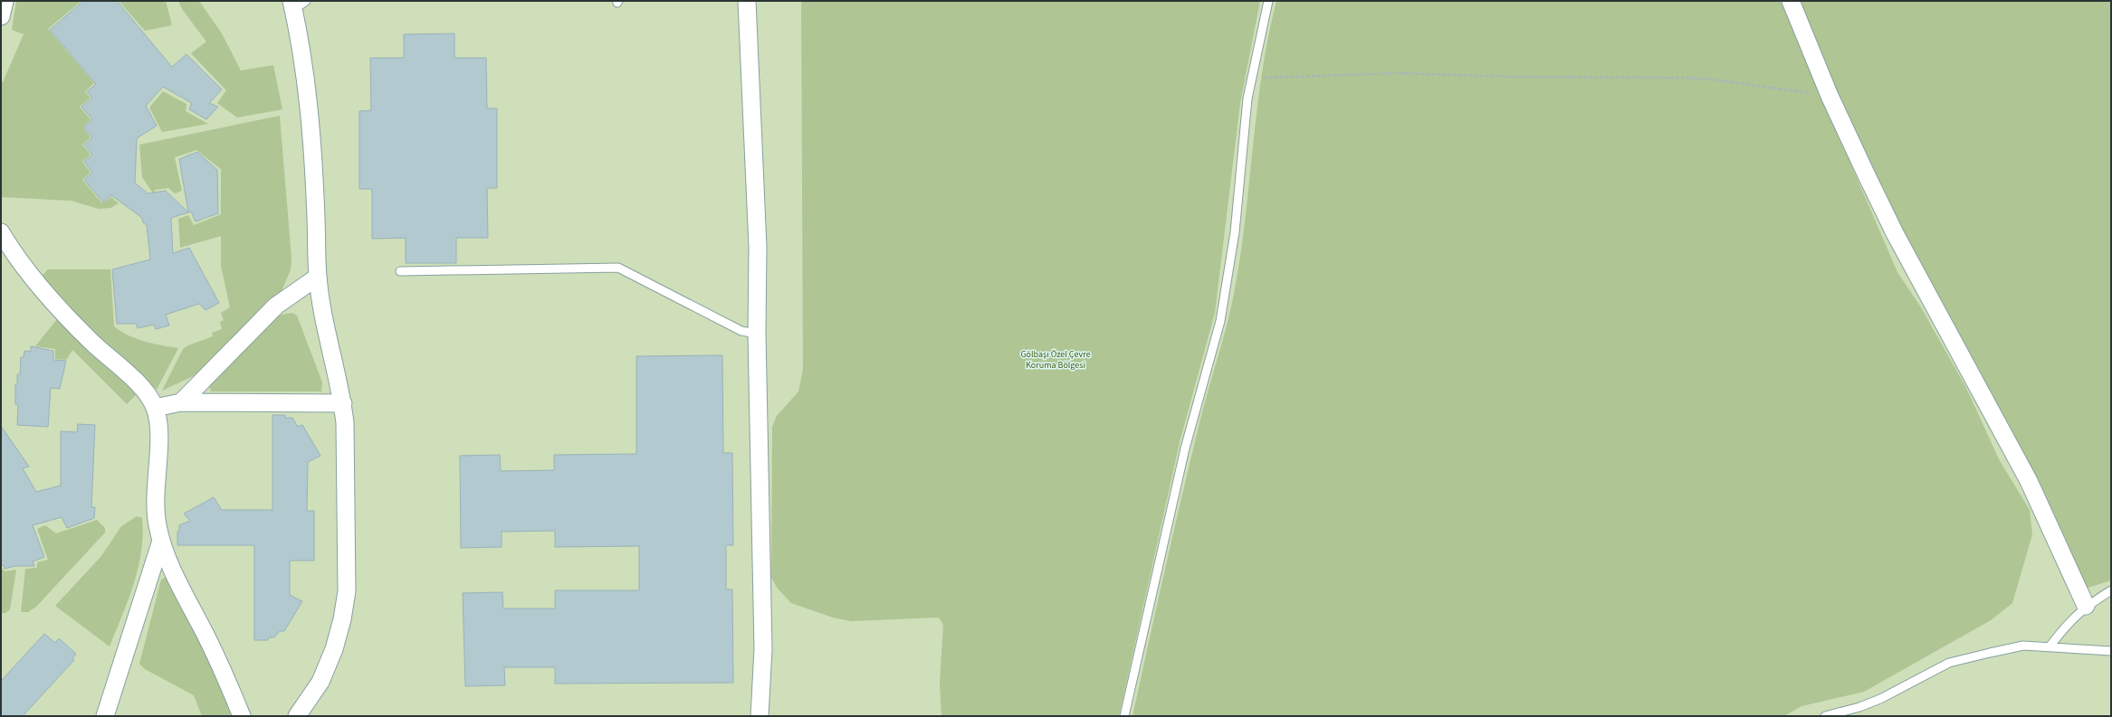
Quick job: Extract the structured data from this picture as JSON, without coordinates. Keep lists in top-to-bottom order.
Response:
{
  "parks": ["Gölbaşı Özel Çevre Koruma Bölgesi"]
}
